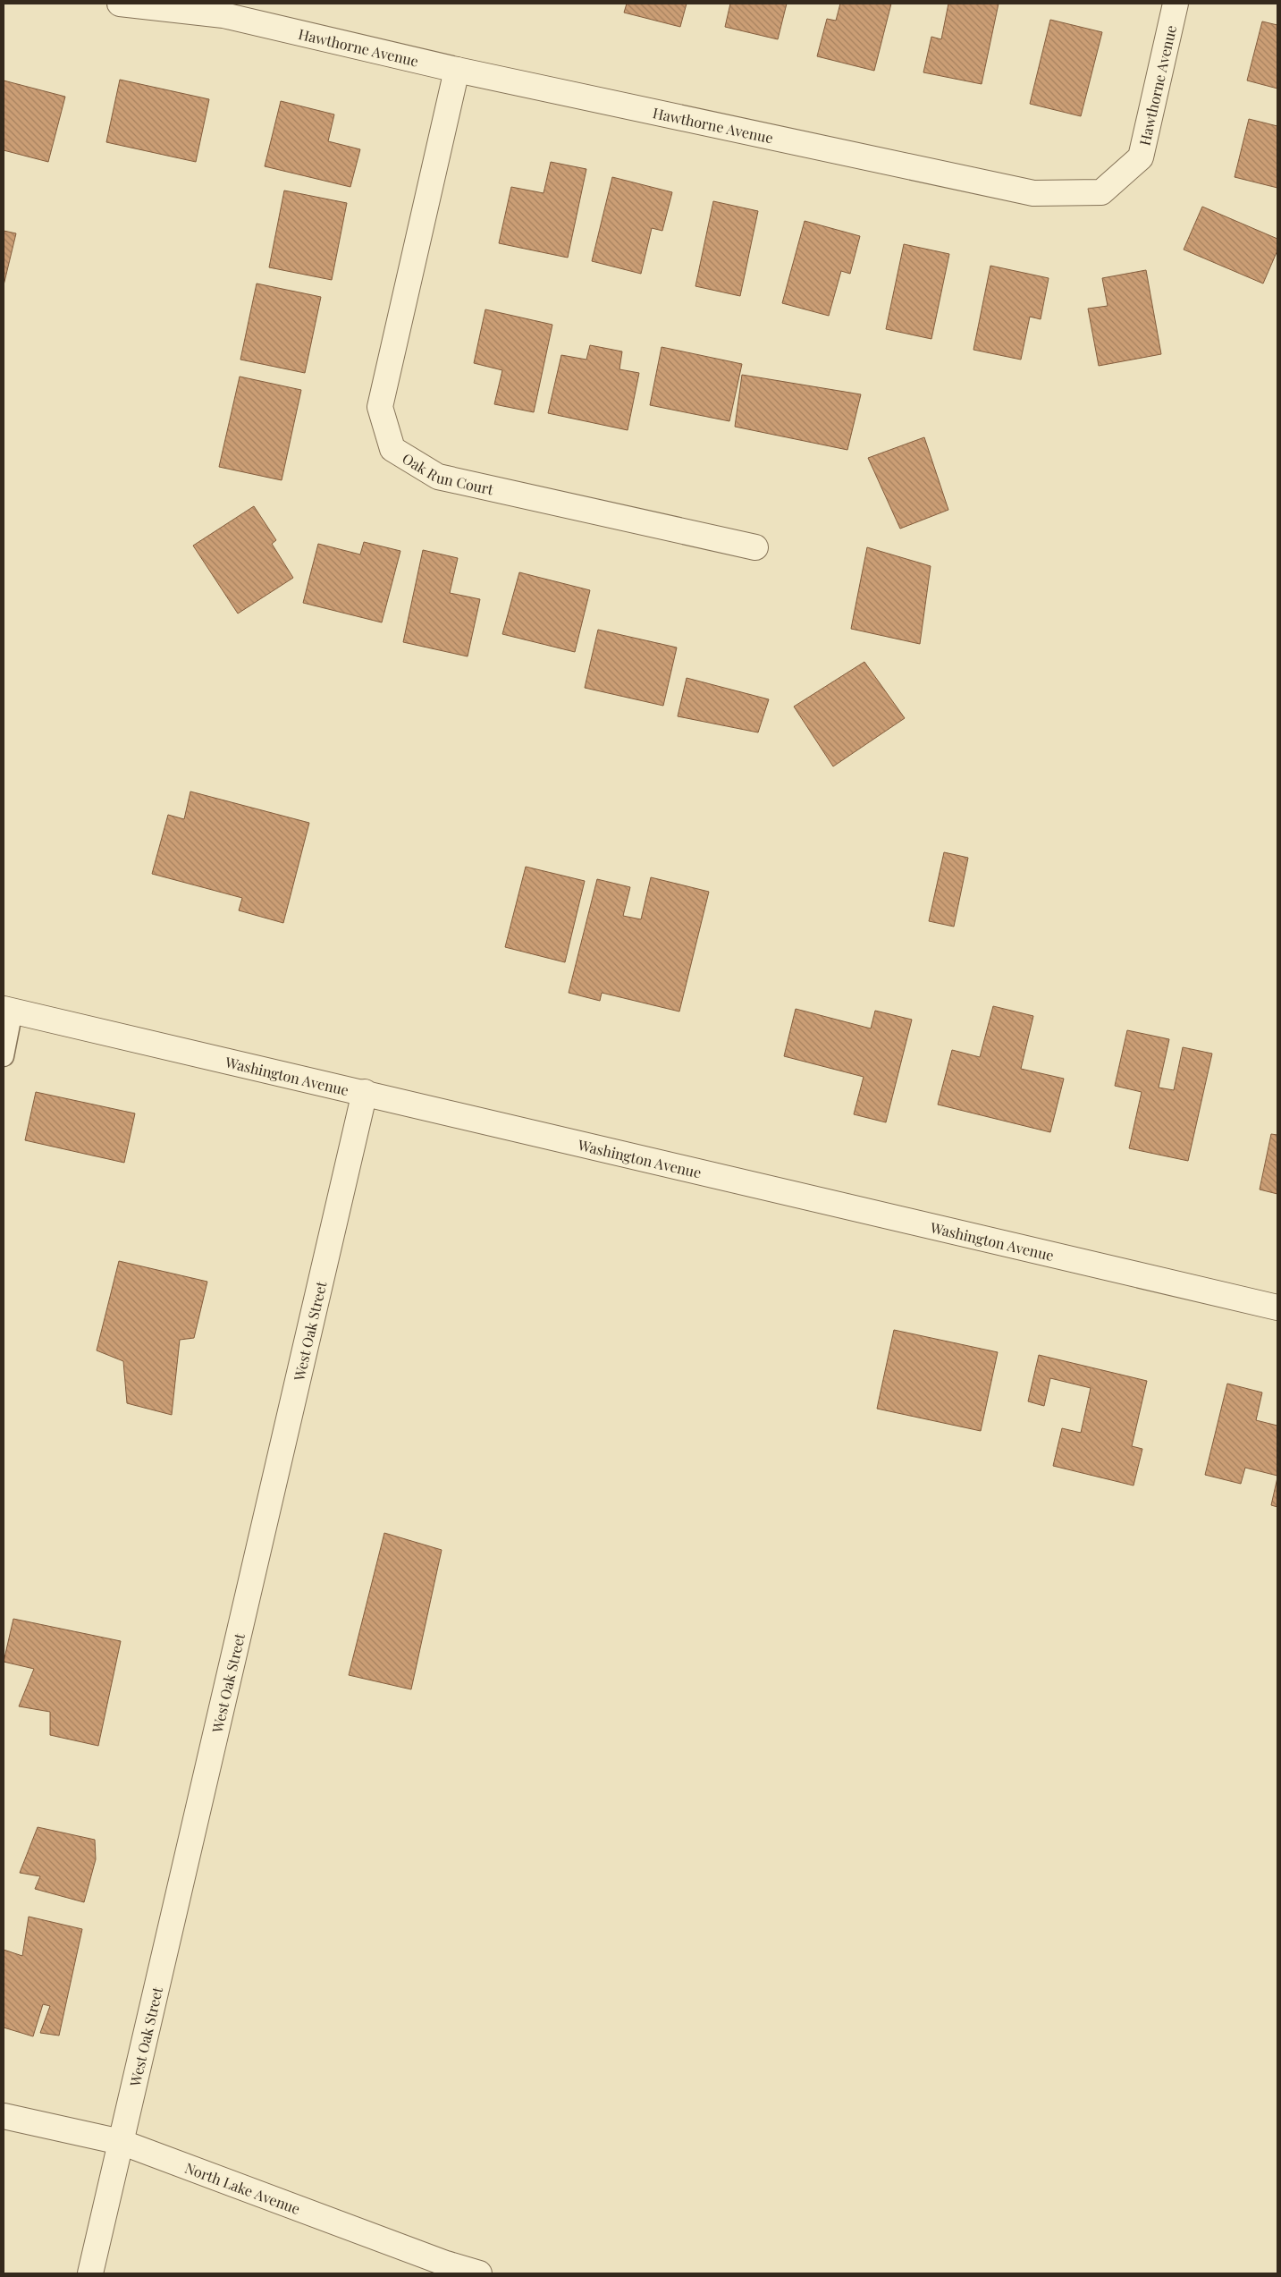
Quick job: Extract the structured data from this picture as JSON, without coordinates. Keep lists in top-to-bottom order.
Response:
{
  "streets": {
    "street": [
      "Hawthorne Avenue",
      "Oak Run Court",
      "Washington Avenue",
      "West Oak Street",
      "North Lake Avenue"
    ]
  },
  "crossings": [
    ["Hawthorne Avenue", "Oak Run Court"],
    ["Washington Avenue", "West Oak Street"],
    ["West Oak Street", "North Lake Avenue"]
  ]
}
